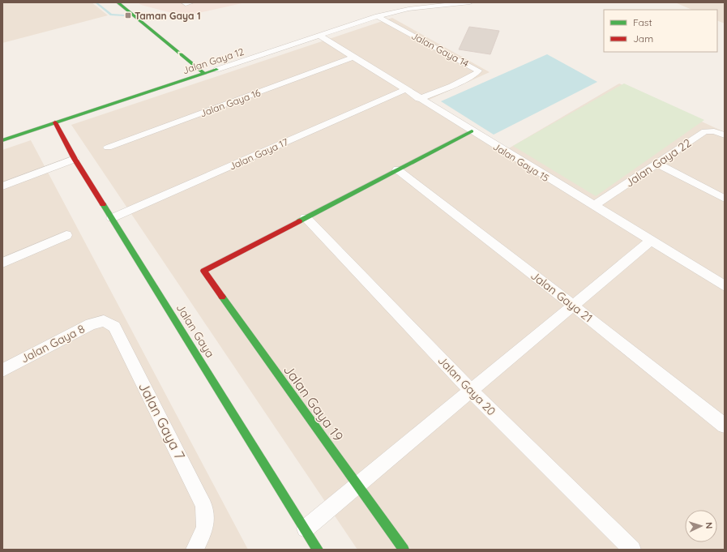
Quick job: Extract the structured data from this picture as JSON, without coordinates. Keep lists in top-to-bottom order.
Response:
{
  "streets": {
    "street": [
      "Jalan Gaya 14",
      "Jalan Gaya 12",
      "Jalan Gaya 16",
      "Jalan Gaya 17",
      "Jalan Gaya 15",
      "Jalan Gaya 22",
      "Jalan Gaya 21",
      "Jalan Gaya",
      "Jalan Gaya 8",
      "Jalan Gaya 20",
      "Jalan Gaya 19",
      "Jalan Gaya 7"
    ]
  },
  "crossings": [
    ["Jalan Gaya 14", "Jalan Gaya 12"],
    ["Jalan Gaya 14", "Jalan Gaya 15"],
    ["Jalan Gaya 12", "Jalan Gaya 15"],
    ["Jalan Gaya 12", "Jalan Gaya"],
    ["Jalan Gaya 16", "Jalan Gaya 15"],
    ["Jalan Gaya 17", "Jalan Gaya 15"],
    ["Jalan Gaya 17", "Jalan Gaya"],
    ["Jalan Gaya 15", "Jalan Gaya 22"],
    ["Jalan Gaya 8", "Jalan Gaya 7"],
    ["Jalan Gaya 20", "Jalan Gaya 19"]
  ],
  "places": {
    "transit": ["Taman Gaya 1"]
  },
  "legend": ["Fast", "Jam"],
  "north": "right"
}
